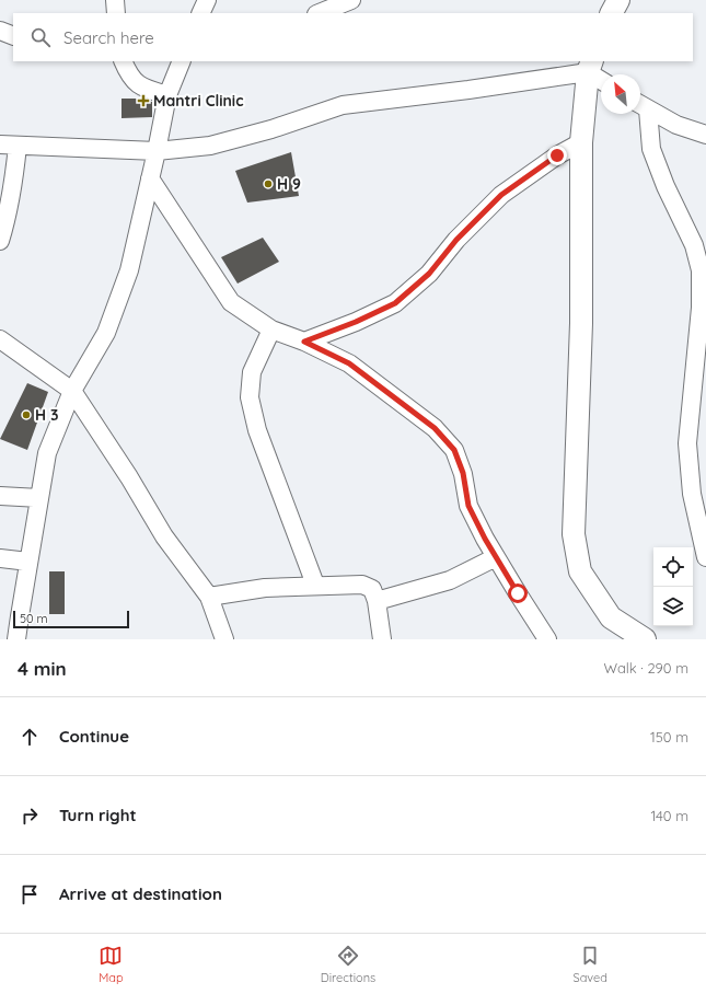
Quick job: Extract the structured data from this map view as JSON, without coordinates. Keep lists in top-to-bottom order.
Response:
{
  "places": {
    "health": ["Mantri Clinic"],
    "other": ["H 9", "H 3"]
  },
  "scale_bar": "50 m",
  "north": "top left",
  "page": {
    "search": "Search here",
    "scale": "50 m",
    "heading": ["4 min", "Walk · 290 m"],
    "list": [
      ["Continue", "150 m"],
      ["Turn right", "140 m"],
      "Arrive at destination"
    ],
    "nav": ["Map", "Directions", "Saved"]
  }
}
